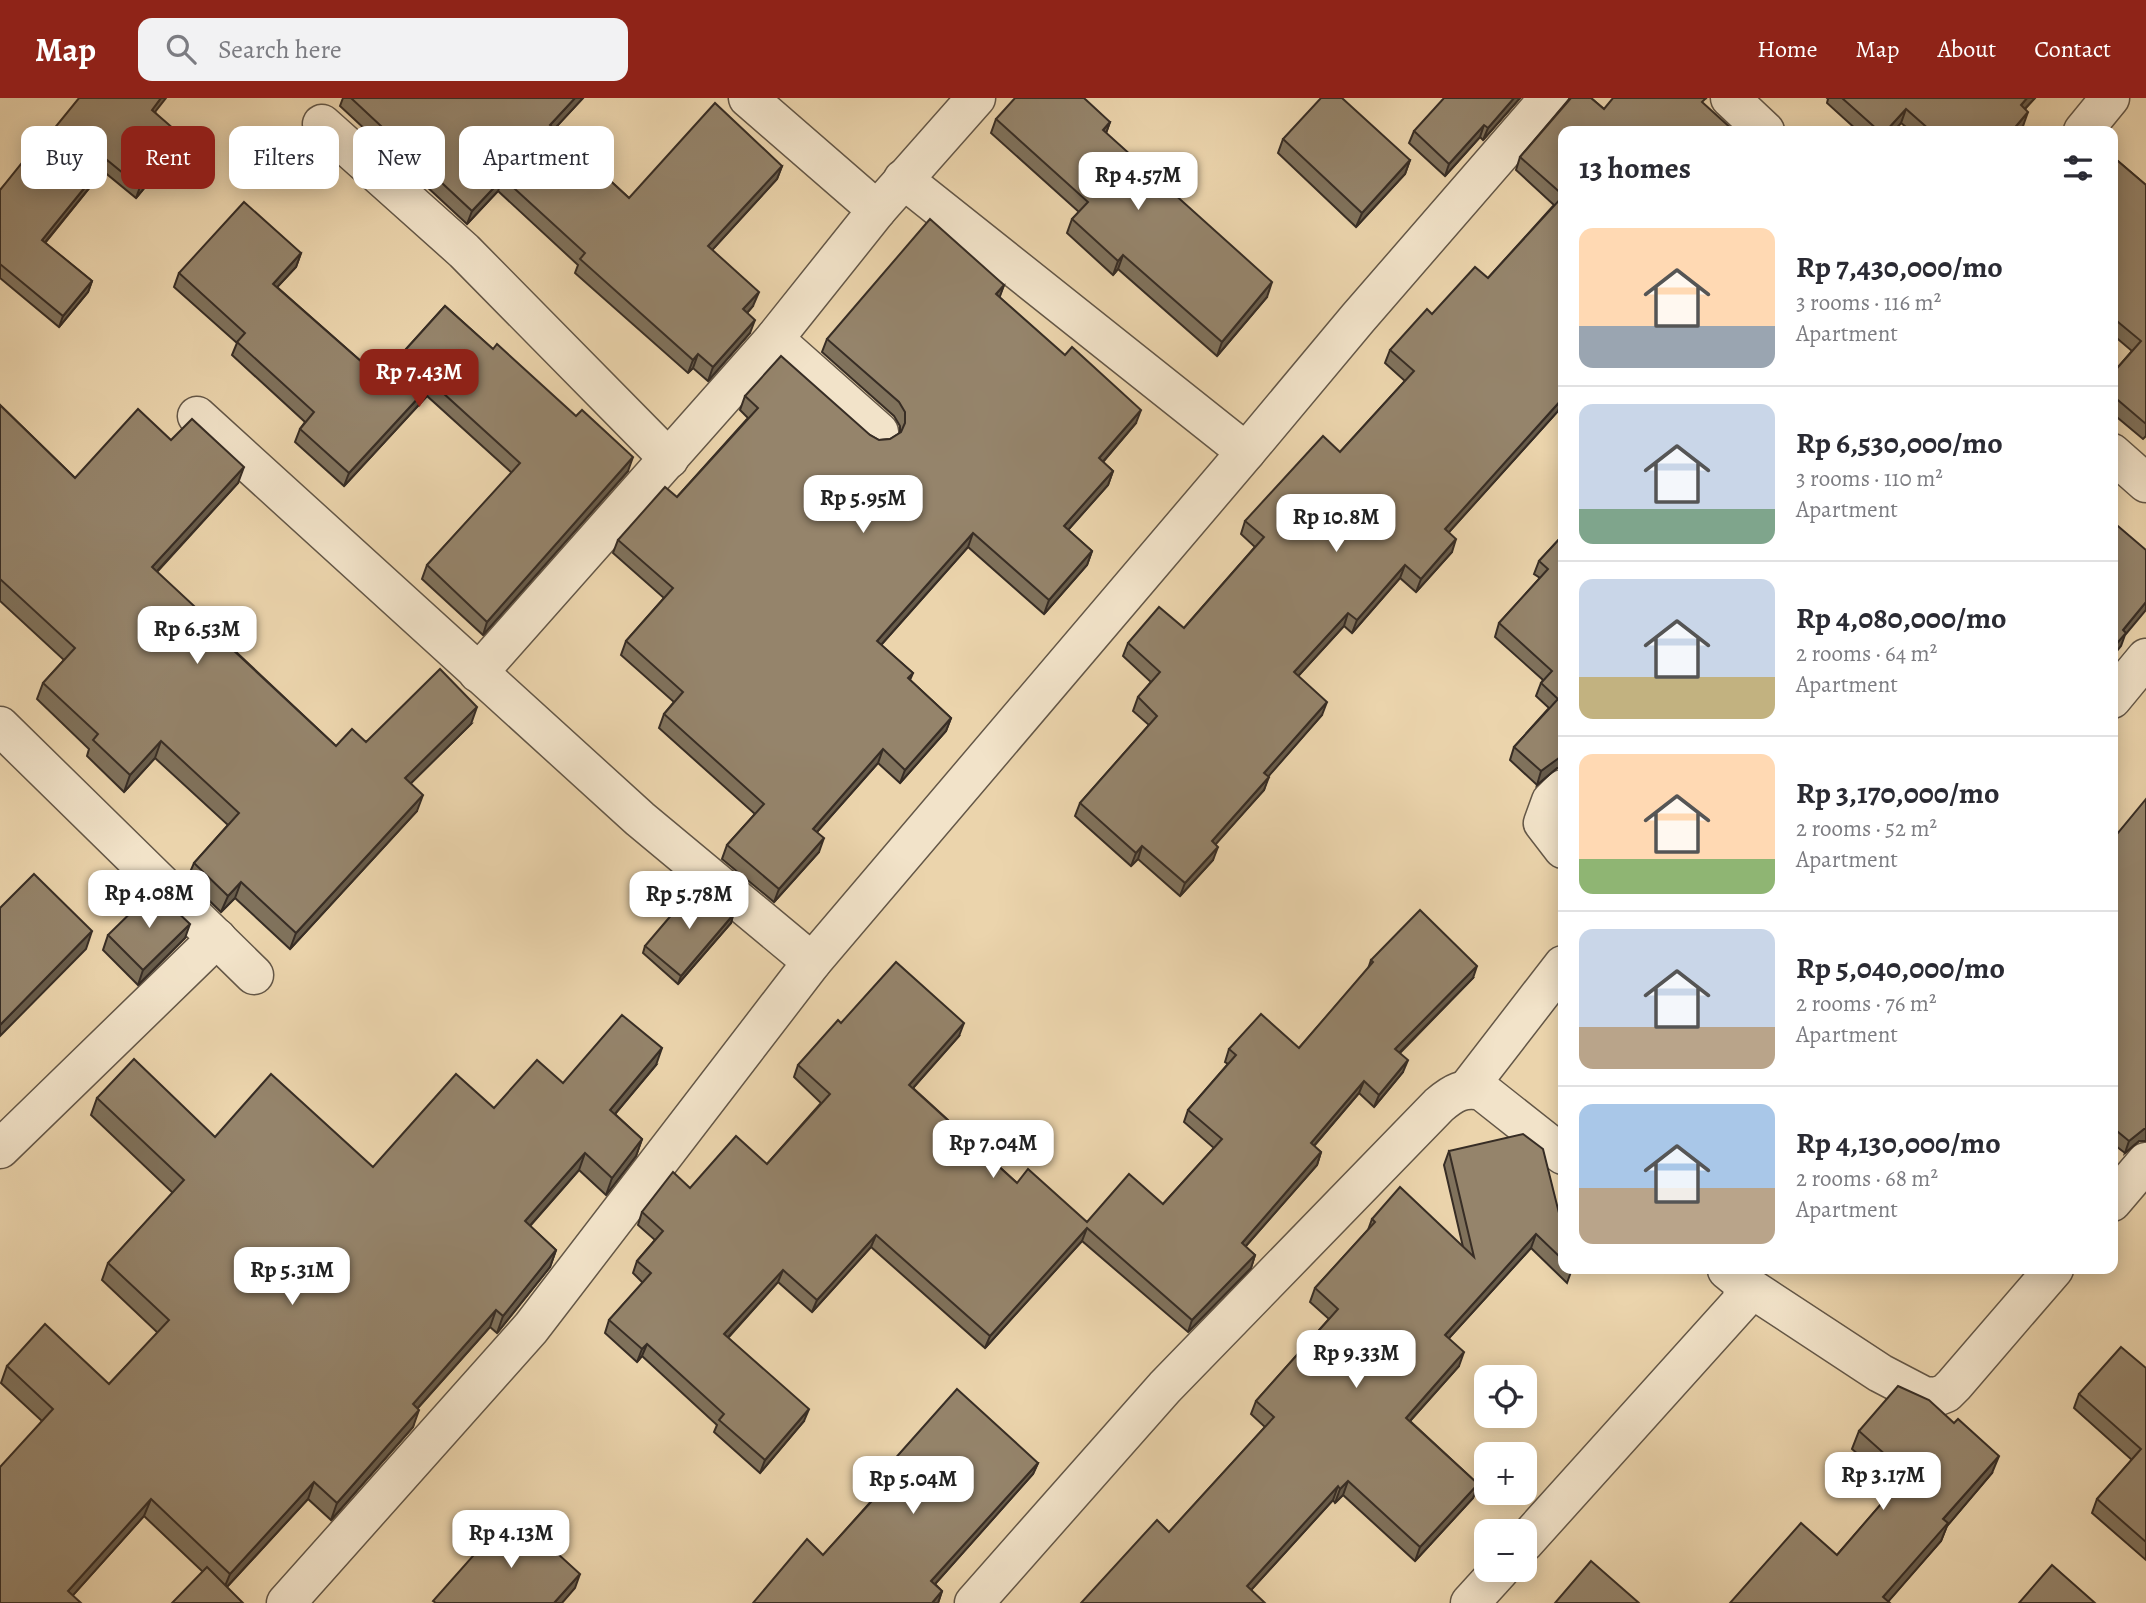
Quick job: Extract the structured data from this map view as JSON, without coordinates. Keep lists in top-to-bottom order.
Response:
{
  "page": {
    "header": "Map",
    "search": "Search here",
    "nav": [
      "Home",
      "Map",
      "About",
      "Contact"
    ],
    "chip": [
      "Buy",
      "Rent",
      "Filters",
      "New",
      "Apartment"
    ],
    "heading": "13 homes",
    "price": [
      "Rp 4.57M",
      "Rp 7.43M",
      "Rp 5.95M",
      "Rp 10.8M",
      "Rp 6.53M",
      "Rp 4.08M",
      "Rp 5.78M",
      "Rp 7.04M",
      "Rp 5.31M",
      "Rp 9.33M",
      "Rp 3.17M",
      "Rp 5.04M",
      "Rp 4.13M"
    ],
    "list": [
      {
        "name": "Rp 7,430,000/mo",
        "note": "3 rooms · 116 m² · Apartment"
      },
      {
        "name": "Rp 6,530,000/mo",
        "note": "3 rooms · 110 m² · Apartment"
      },
      {
        "name": "Rp 4,080,000/mo",
        "note": "2 rooms · 64 m² · Apartment"
      },
      {
        "name": "Rp 3,170,000/mo",
        "note": "2 rooms · 52 m² · Apartment"
      },
      {
        "name": "Rp 5,040,000/mo",
        "note": "2 rooms · 76 m² · Apartment"
      },
      {
        "name": "Rp 4,130,000/mo",
        "note": "2 rooms · 68 m² · Apartment"
      }
    ],
    "map_buttons": ["+", "−"]
  }
}
